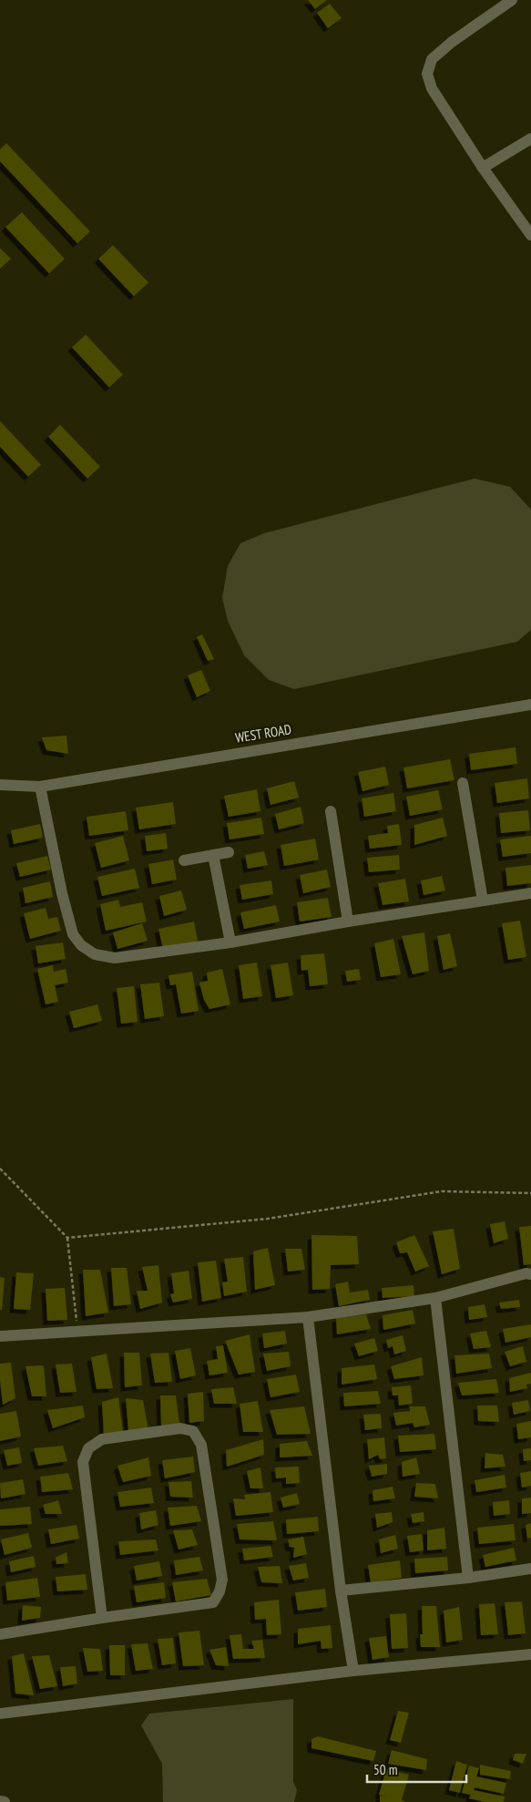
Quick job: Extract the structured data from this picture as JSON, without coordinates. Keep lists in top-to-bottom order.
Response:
{
  "streets": {
    "street": ["WEST ROAD"]
  },
  "scale_bar": "50 m"
}
